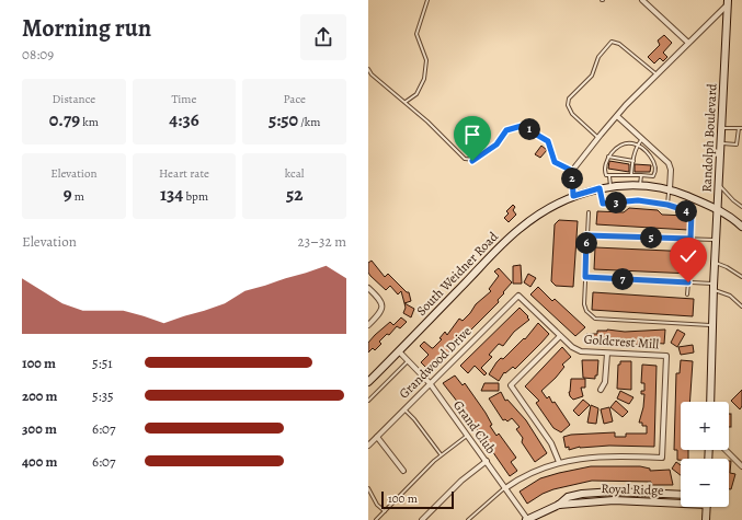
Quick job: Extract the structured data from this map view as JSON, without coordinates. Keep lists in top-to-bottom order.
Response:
{
  "streets": {
    "main road": ["Randolph Boulevard", "South Weidner Road", "Royal Ridge"],
    "street": ["Goldcrest Mill", "Grandwood Drive", "Grand Club"]
  },
  "crossings": [
    ["Randolph Boulevard", "South Weidner Road"],
    ["South Weidner Road", "Grand Club"],
    ["Goldcrest Mill", "Grandwood Drive"],
    ["Grandwood Drive", "Grand Club"],
    ["Grand Club", "Royal Ridge"]
  ],
  "scale_bar": "100 m",
  "page": {
    "heading": ["Morning run", "08:09"],
    "stats": [
      ["Distance", "0.79 km"],
      ["Time", "4:36"],
      ["Pace", "5:50 /km"],
      ["Elevation", "9 m"],
      ["Heart rate", "134 bpm"],
      ["kcal", "52"]
    ],
    "pins": [
      "1",
      "2",
      "3",
      "4",
      "5",
      "6",
      "7"
    ],
    "chart": ["Elevation", "23–32 m"],
    "list": [
      {
        "name": "100 m",
        "note": "5:51"
      },
      {
        "name": "200 m",
        "note": "5:35"
      },
      {
        "name": "300 m",
        "note": "6:07"
      },
      {
        "name": "400 m",
        "note": "6:07"
      }
    ],
    "map_buttons": ["+", "−"],
    "scale": "100 m"
  }
}
